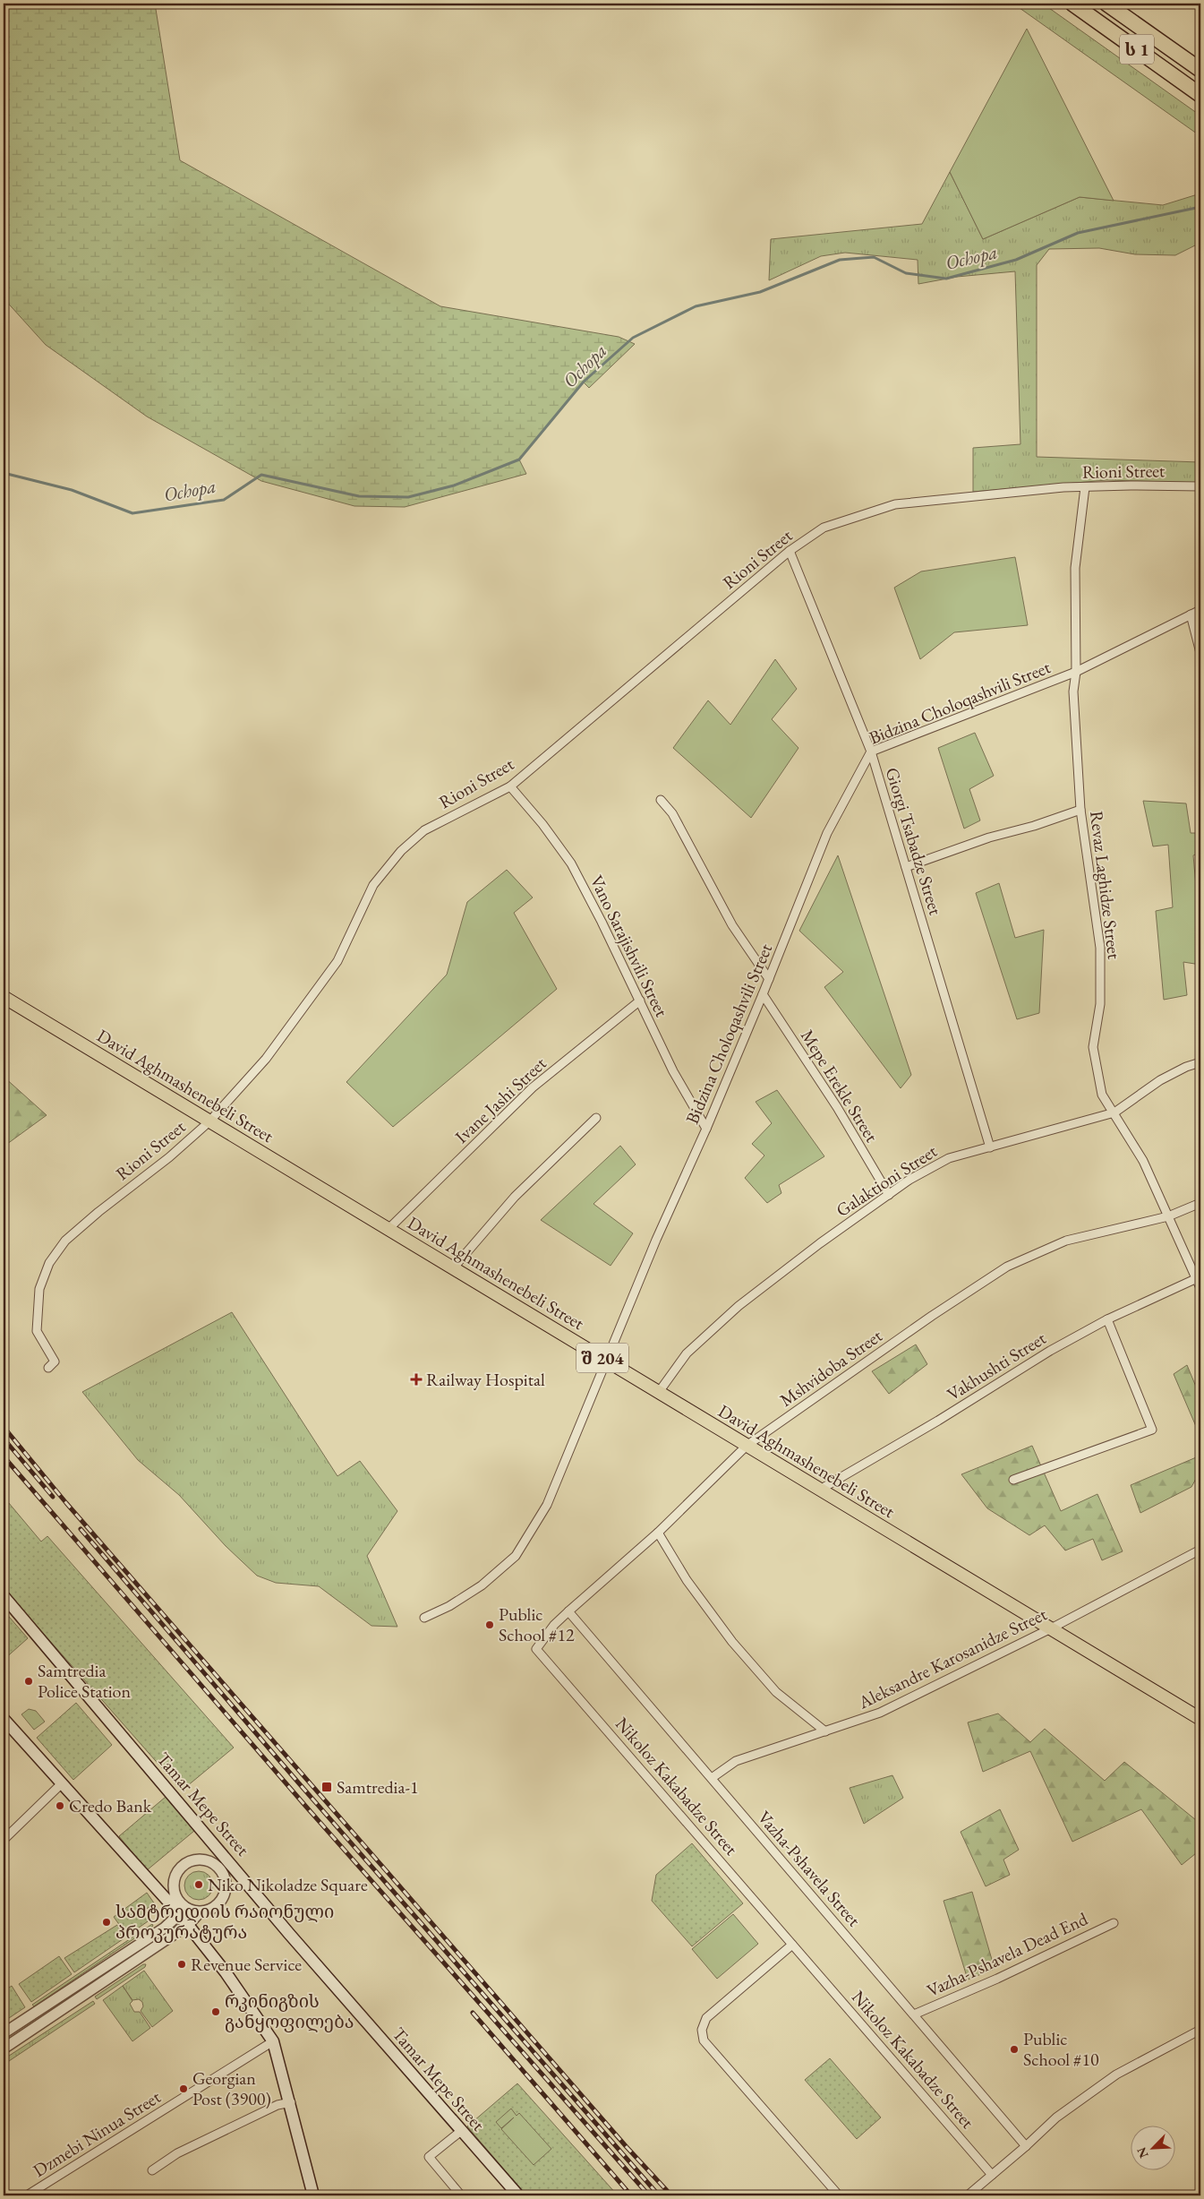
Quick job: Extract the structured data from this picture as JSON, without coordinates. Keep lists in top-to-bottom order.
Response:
{
  "streets": {
    "highway": ["ს 1"],
    "main road": ["David Aghmashenebeli Street", "შ 204", "Tamar Mepe Street"],
    "street": [
      "Rioni Street",
      "Bidzina Choloqashvili Street",
      "Giorgi Tsabadze Street",
      "Revaz Laghidze Street",
      "Vano Sarajishvili Street",
      "Mepe Erekle Street",
      "Ivane Jashi Street",
      "Galaktioni Street",
      "Vakhushti Street",
      "Mshvidoba Street",
      "Aleksandre Karosanidze Street",
      "Nikoloz Kakabadze Street",
      "Vazha-Pshavela Street",
      "Vazha-Pshavela Dead End",
      "Dzmebi Ninua Street"
    ]
  },
  "crossings": [
    ["Rioni Street", "Giorgi Tsabadze Street"],
    ["Rioni Street", "Revaz Laghidze Street"],
    ["Rioni Street", "Vano Sarajishvili Street"],
    ["Rioni Street", "David Aghmashenebeli Street"],
    ["Bidzina Choloqashvili Street", "Giorgi Tsabadze Street"],
    ["Bidzina Choloqashvili Street", "Revaz Laghidze Street"],
    ["Bidzina Choloqashvili Street", "Vano Sarajishvili Street"],
    ["Bidzina Choloqashvili Street", "David Aghmashenebeli Street"],
    ["Bidzina Choloqashvili Street", "Mepe Erekle Street"],
    ["Giorgi Tsabadze Street", "Galaktioni Street"],
    ["Revaz Laghidze Street", "Galaktioni Street"],
    ["Revaz Laghidze Street", "Vakhushti Street"],
    ["Revaz Laghidze Street", "Mshvidoba Street"],
    ["Vano Sarajishvili Street", "Ivane Jashi Street"],
    ["David Aghmashenebeli Street", "Ivane Jashi Street"],
    ["David Aghmashenebeli Street", "Galaktioni Street"],
    ["David Aghmashenebeli Street", "Vakhushti Street"],
    ["David Aghmashenebeli Street", "Mshvidoba Street"],
    ["David Aghmashenebeli Street", "Aleksandre Karosanidze Street"],
    ["Mepe Erekle Street", "Galaktioni Street"],
    ["Mshvidoba Street", "Nikoloz Kakabadze Street"],
    ["Mshvidoba Street", "Vazha-Pshavela Street"],
    ["Aleksandre Karosanidze Street", "Vazha-Pshavela Street"],
    ["Vazha-Pshavela Street", "Vazha-Pshavela Dead End"]
  ],
  "water": ["Ochopa"],
  "places": {
    "health": ["Railway Hospital"],
    "other": [
      "Public School #12",
      "Samtredia Police Station",
      "Credo Bank",
      "Niko Nikoladze Square",
      "სამტრედიის რაიონული პროკურატურა",
      "Revenue Service",
      "რკინიგზის განყოფილება",
      "Public School #10",
      "Georgian Post (3900)"
    ],
    "transit": ["Samtredia-1"]
  },
  "north": "bottom left"
}
